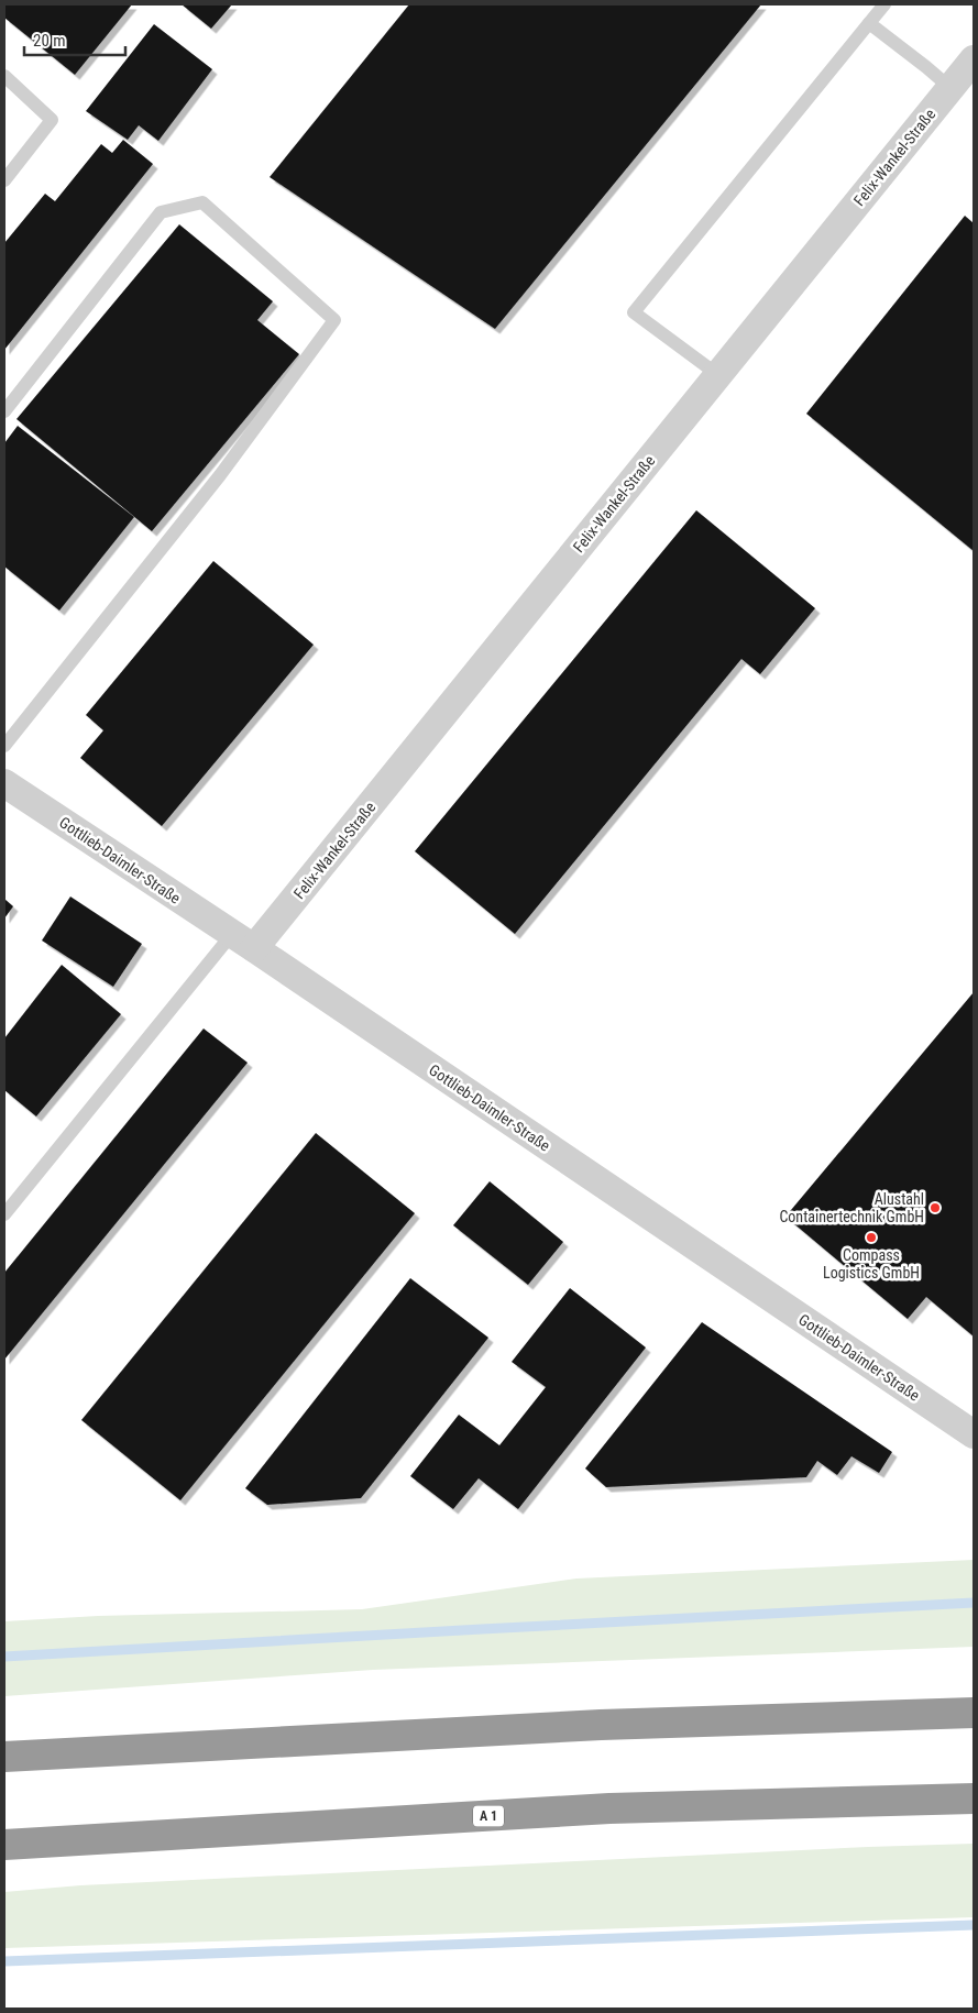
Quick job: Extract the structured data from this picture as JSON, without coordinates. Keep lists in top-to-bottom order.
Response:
{
  "streets": {
    "highway": ["A 1"],
    "street": ["Felix-Wankel-Straße", "Gottlieb-Daimler-Straße"]
  },
  "crossings": [
    ["Felix-Wankel-Straße", "Gottlieb-Daimler-Straße"]
  ],
  "places": ["Alustahl Containertechnik GmbH", "Compass Logistics GmbH"],
  "scale_bar": "20 m"
}
